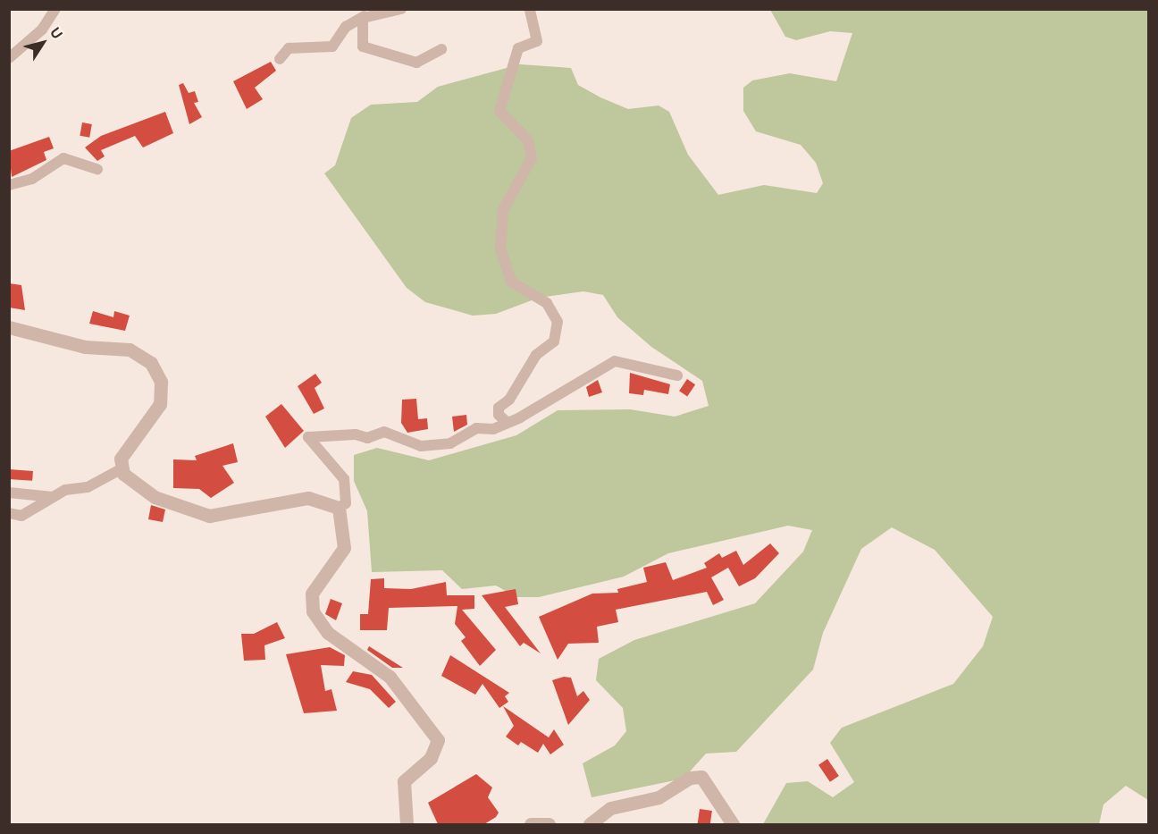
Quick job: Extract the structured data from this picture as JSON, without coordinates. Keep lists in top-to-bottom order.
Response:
{
  "north": "top right"
}
